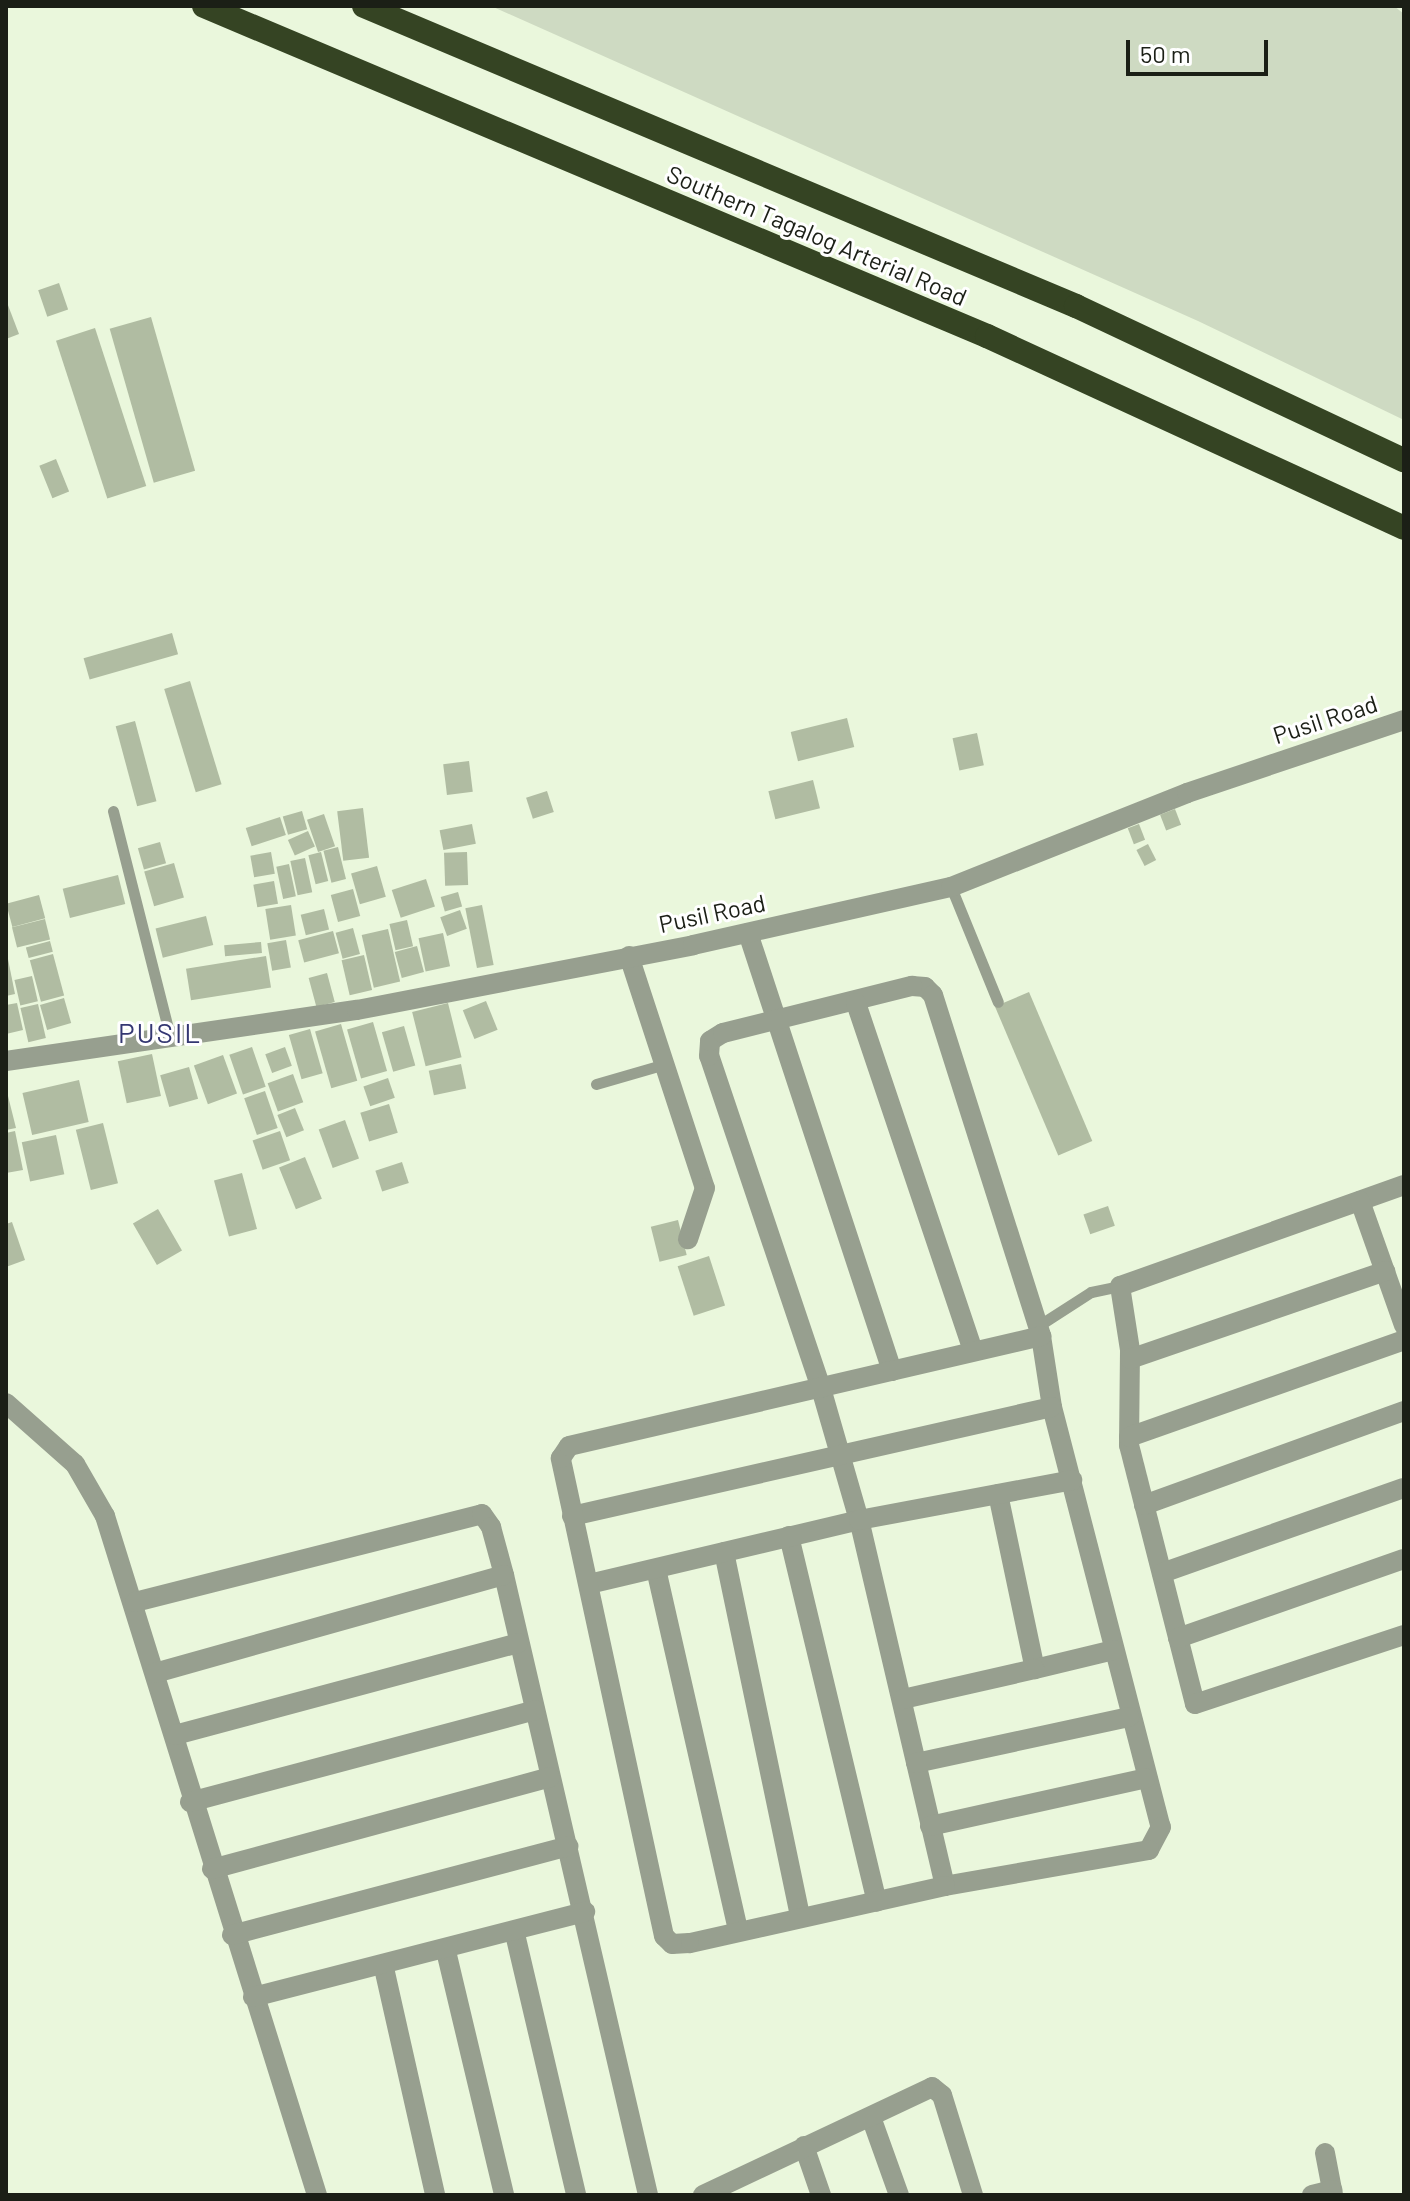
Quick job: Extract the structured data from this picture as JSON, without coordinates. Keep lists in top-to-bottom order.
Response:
{
  "streets": {
    "highway": ["Southern Tagalog Arterial Road"],
    "street": ["Pusil Road"]
  },
  "districts": ["PUSIL"],
  "scale_bar": "50 m"
}
